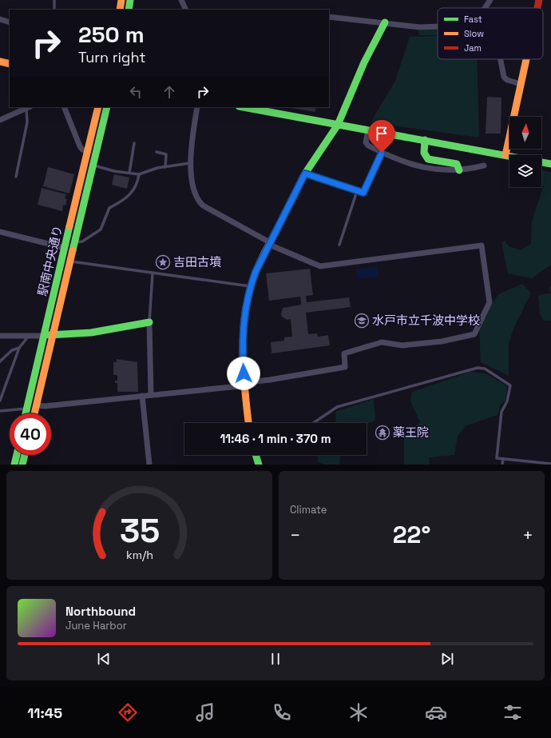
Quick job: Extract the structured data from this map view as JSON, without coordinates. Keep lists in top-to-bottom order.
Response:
{
  "streets": {
    "street": ["駅南中央通り"]
  },
  "places": {
    "place": ["吉田古墳"],
    "school or university": ["水戸市立千波中学校"],
    "temple": ["薬王院"]
  },
  "legend": ["Fast", "Slow", "Jam"],
  "north": "top",
  "page": {
    "turn": ["250 m", "Turn right"],
    "limit": "40",
    "trip": "11:46 · 1 min · 370 m",
    "tile": "Climate",
    "heat": ["−", "22°", "+"],
    "song": ["Northbound", "June Harbor"],
    "tabs": "11:45",
    "gauge": ["35", "km/h"]
  }
}
